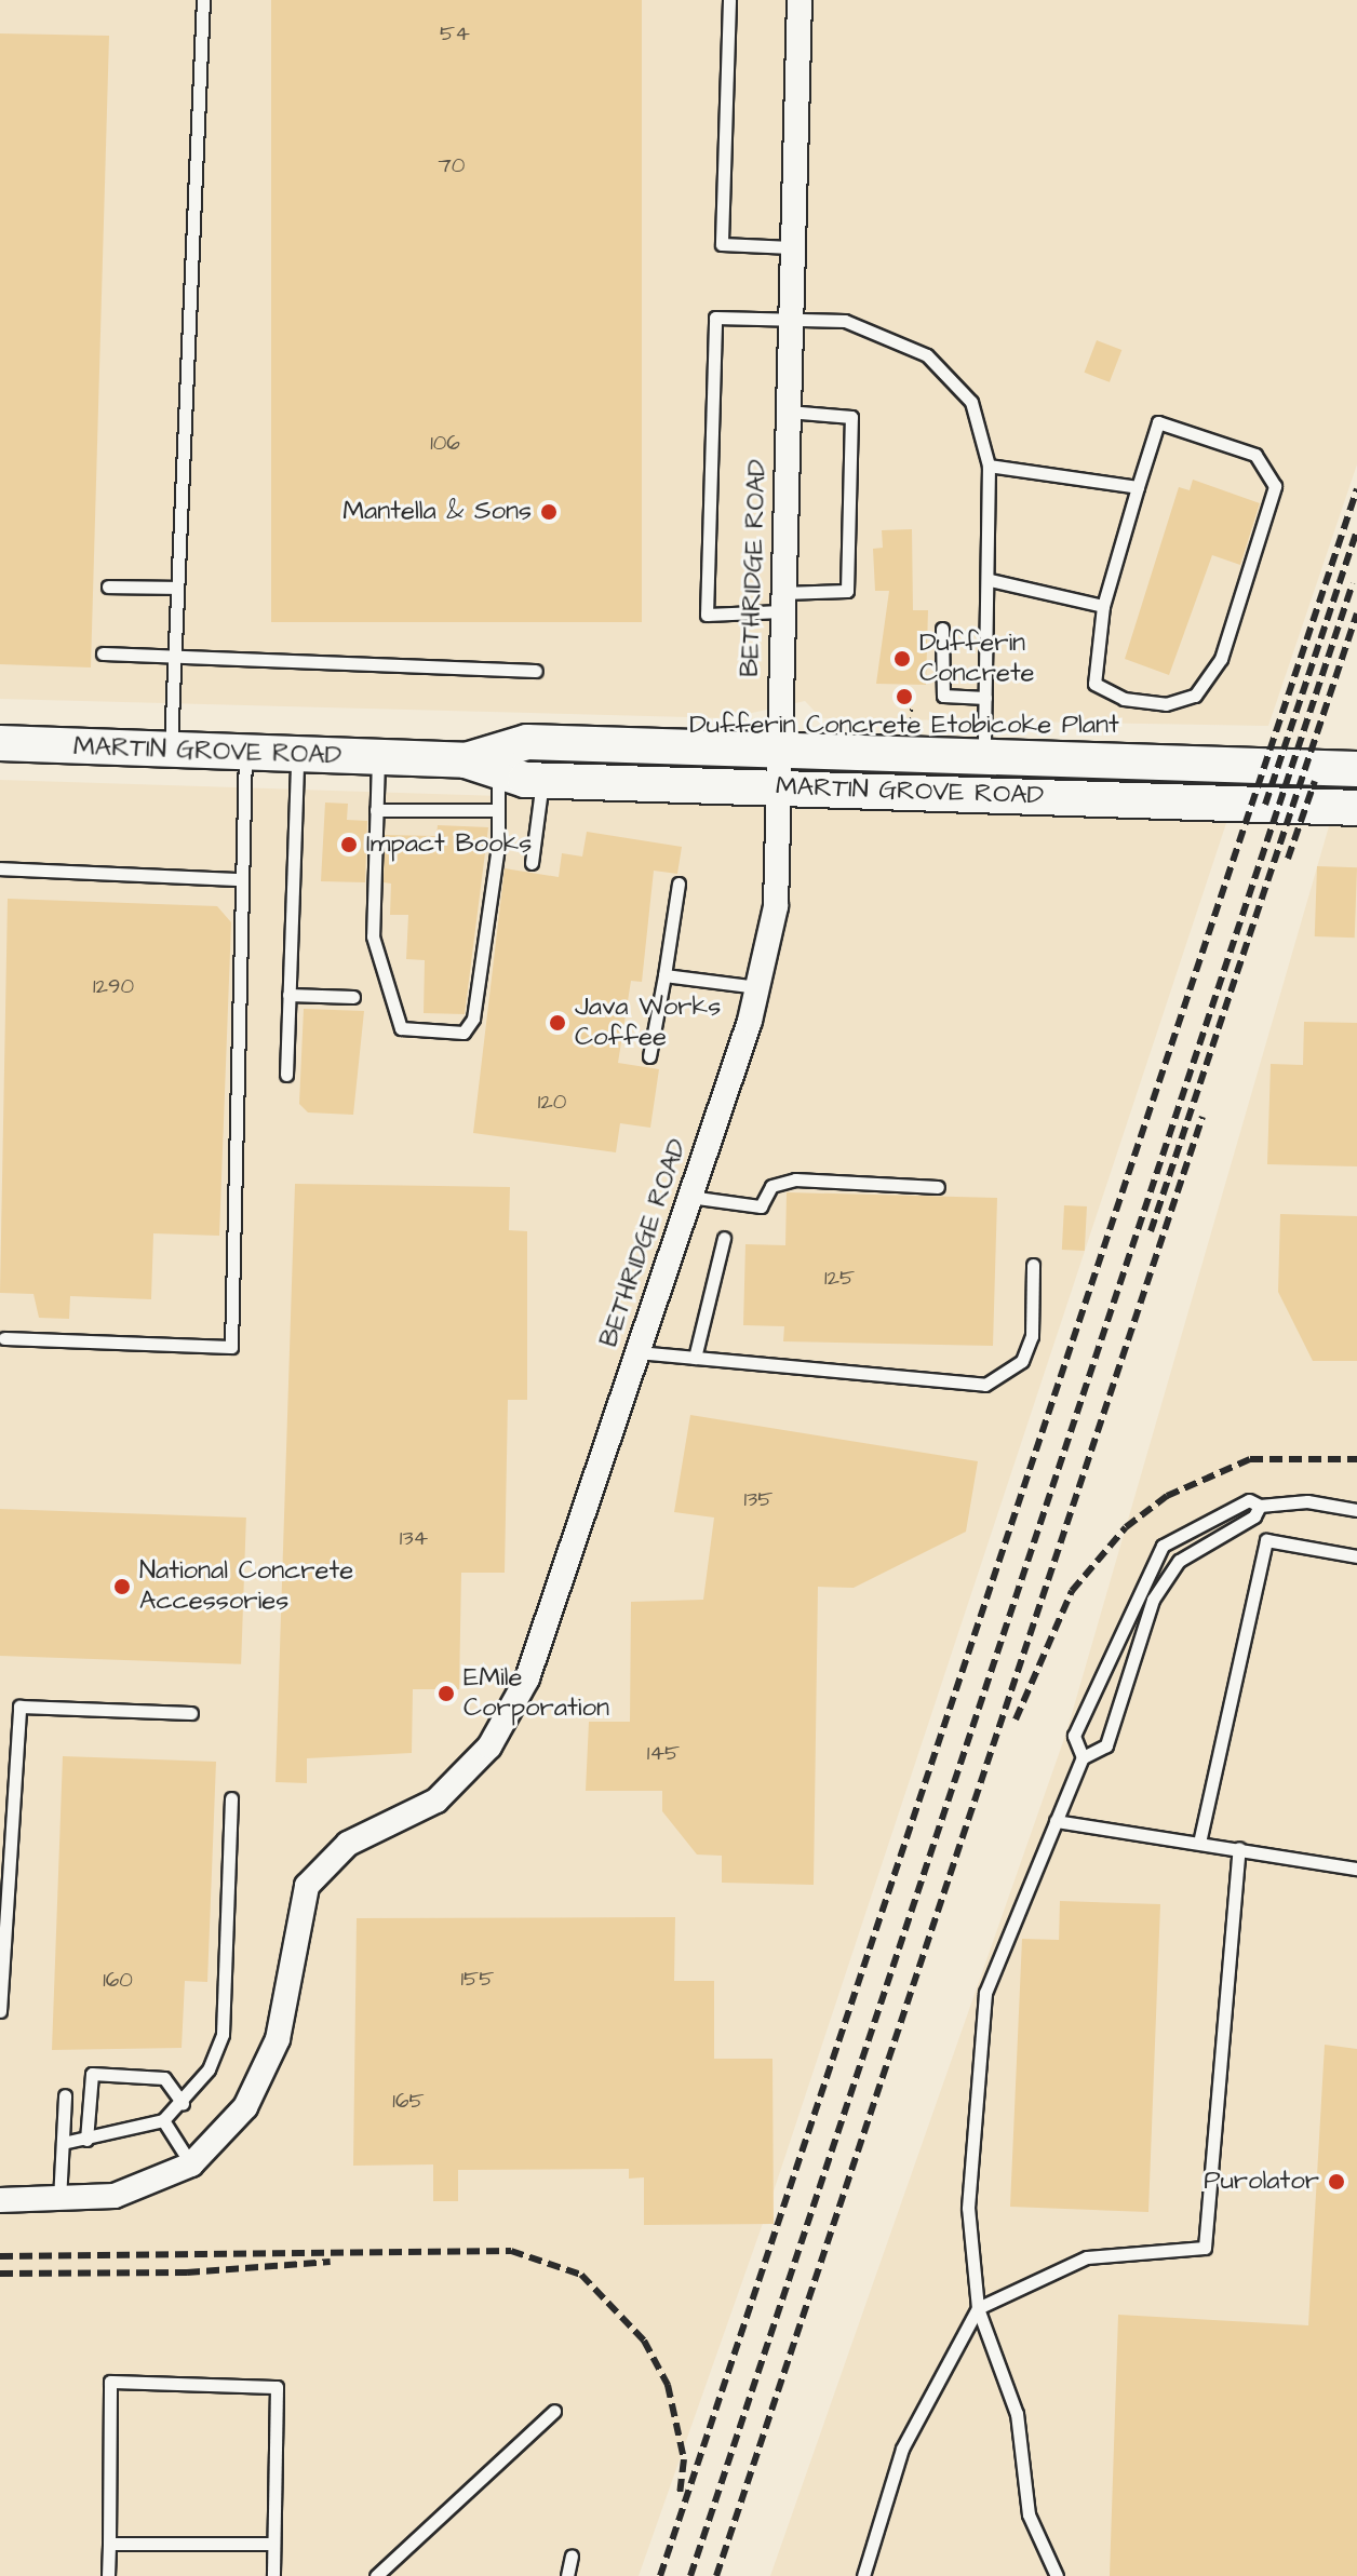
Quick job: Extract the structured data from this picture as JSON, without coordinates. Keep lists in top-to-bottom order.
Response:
{
  "streets": {
    "main road": ["MARTIN GROVE ROAD"],
    "street": ["BETHRIDGE ROAD"]
  },
  "crossings": [
    ["BETHRIDGE ROAD", "MARTIN GROVE ROAD"]
  ],
  "places": [
    "Mantella & Sons",
    "Dufferin Concrete",
    "Dufferin Concrete Etobicoke Plant",
    "Impact Books",
    "Java Works Coffee",
    "National Concrete Accessories",
    "EMile Corporation",
    "Purolator"
  ],
  "house_numbers": [
    "54",
    "70",
    "106",
    "1290",
    "120",
    "125",
    "135",
    "134",
    "145",
    "155",
    "160",
    "165"
  ]
}
